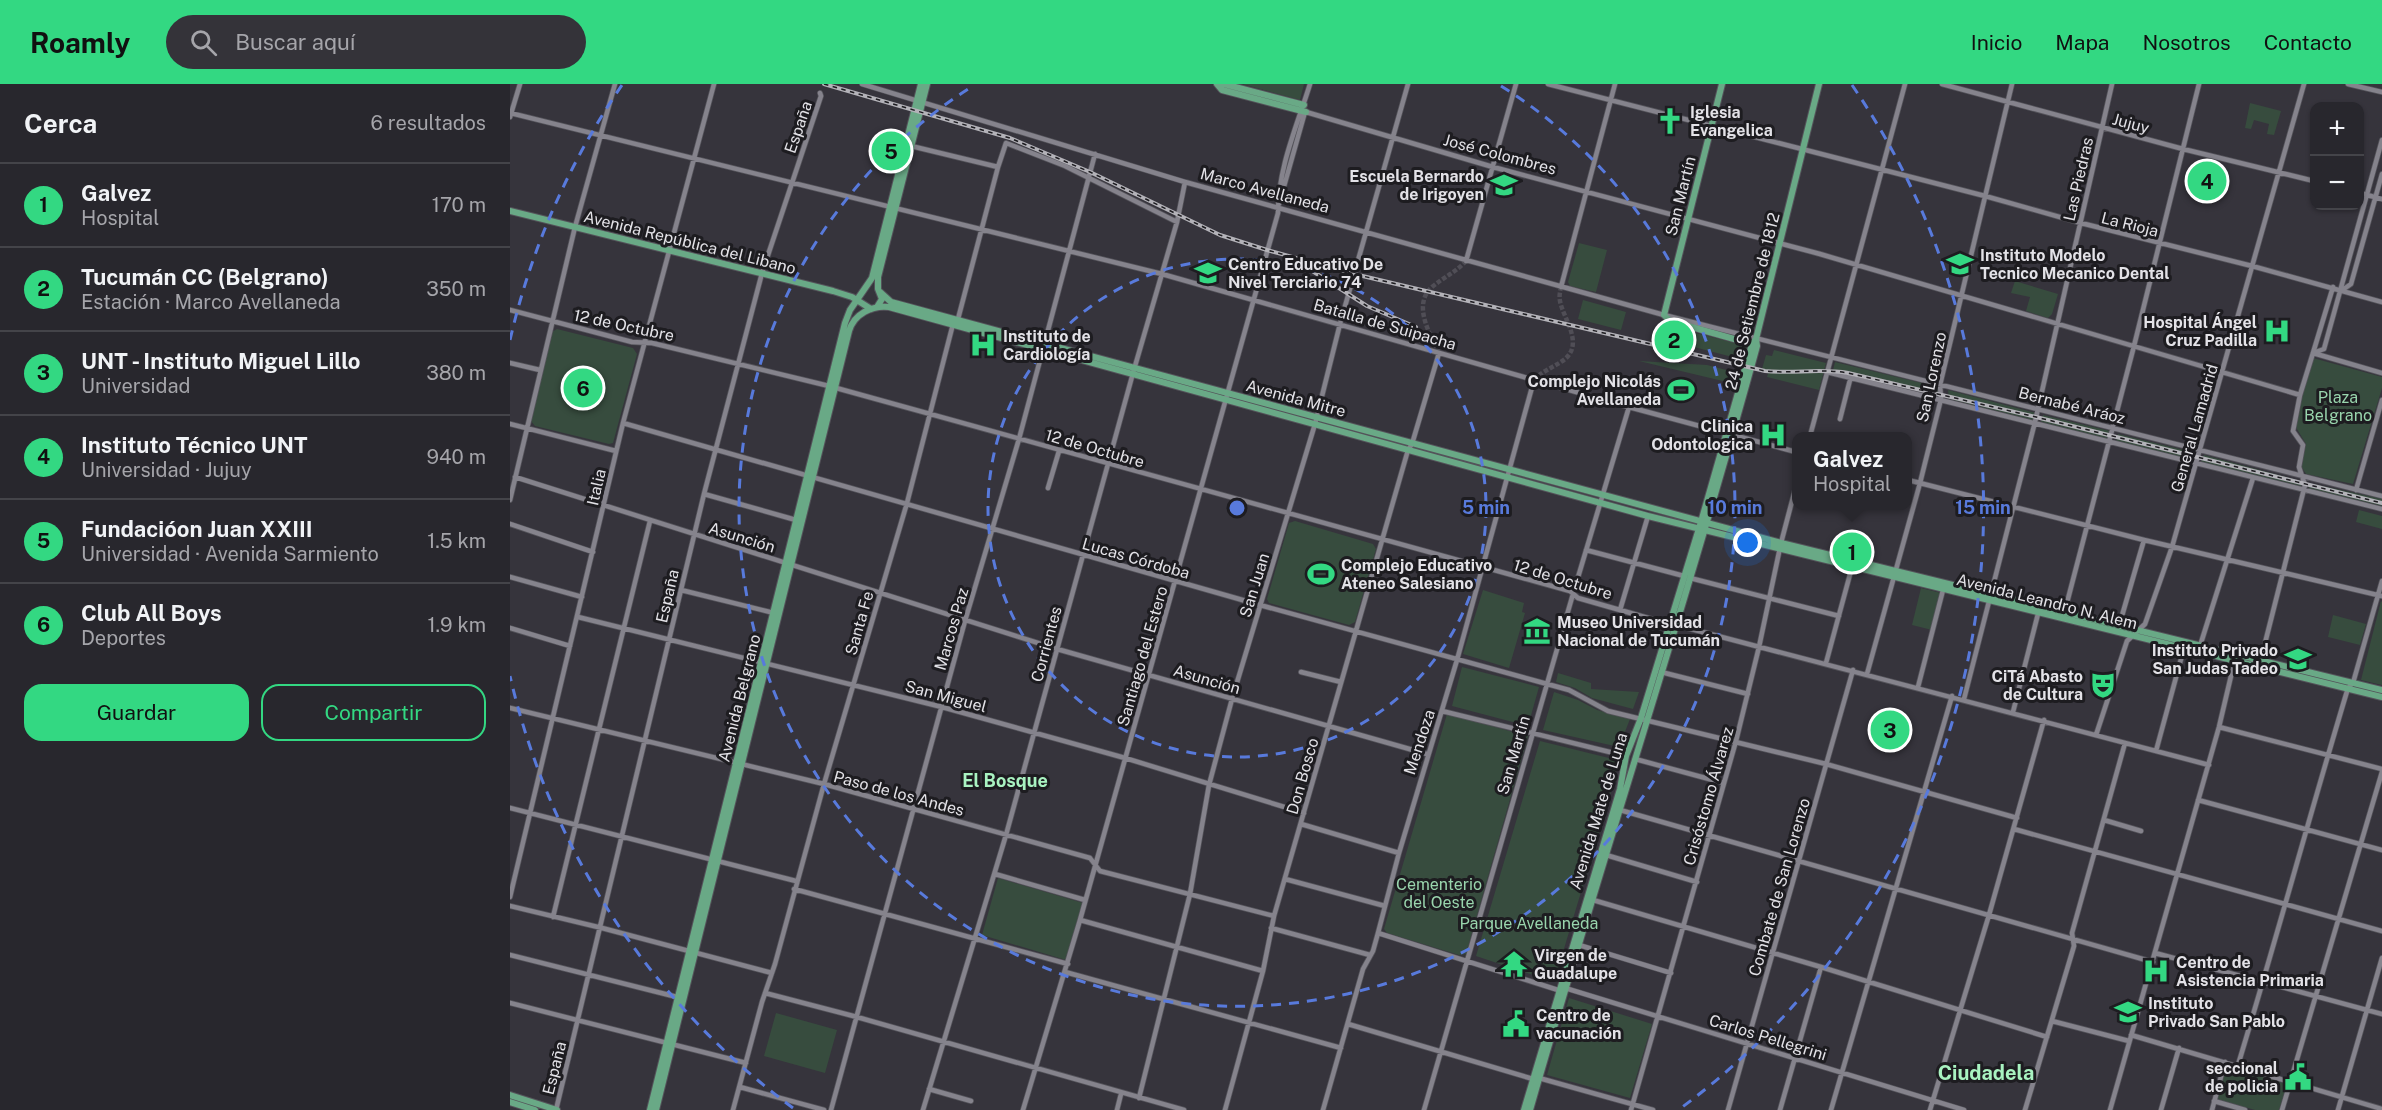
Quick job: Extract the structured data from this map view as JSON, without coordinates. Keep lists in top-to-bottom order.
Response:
{
  "streets": {
    "main road": [
      "José Colombres",
      "Marco Avellaneda",
      "San Martín",
      "Avenida República del Libano",
      "24 de Setiembre de 1812",
      "Avenida Mitre",
      "Avenida Leandro N. Alem",
      "Avenida Belgrano",
      "Avenida Mate de Luna"
    ],
    "street": [
      "Jujuy",
      "España",
      "Las Piedras",
      "La Rioja",
      "Batalla de Suipacha",
      "12 de Octubre",
      "San Lorenzo",
      "Bernabé Aráoz",
      "General Lamadrid",
      "Italia",
      "Asunción",
      "Lucas Córdoba",
      "San Juan",
      "Santa Fe",
      "Marcos Paz",
      "Corrientes",
      "Santiago del Estero",
      "San Miguel",
      "Mendoza",
      "Don Bosco",
      "Paso de los Andes",
      "Crisóstomo Álvarez",
      "Combate de San Lorenzo",
      "Carlos Pellegrini"
    ]
  },
  "crossings": [
    ["Jujuy", "Las Piedras"],
    ["Jujuy", "San Lorenzo"],
    ["Jujuy", "General Lamadrid"],
    ["España", "Avenida República del Libano"],
    ["España", "Batalla de Suipacha"],
    ["España", "12 de Octubre"],
    ["España", "Asunción"],
    ["España", "Lucas Córdoba"],
    ["España", "San Miguel"],
    ["España", "Paso de los Andes"],
    ["José Colombres", "Las Piedras"],
    ["José Colombres", "San Martín"],
    ["José Colombres", "24 de Setiembre de 1812"],
    ["José Colombres", "San Lorenzo"],
    ["José Colombres", "General Lamadrid"],
    ["José Colombres", "San Juan"],
    ["José Colombres", "Santiago del Estero"],
    ["Las Piedras", "La Rioja"],
    ["Las Piedras", "12 de Octubre"],
    ["Las Piedras", "Bernabé Aráoz"],
    ["Las Piedras", "Avenida Leandro N. Alem"],
    ["Marco Avellaneda", "San Martín"],
    ["Marco Avellaneda", "24 de Setiembre de 1812"],
    ["Marco Avellaneda", "Bernabé Aráoz"],
    ["Marco Avellaneda", "San Juan"],
    ["Marco Avellaneda", "Marcos Paz"],
    ["Marco Avellaneda", "Corrientes"],
    ["Marco Avellaneda", "Santiago del Estero"],
    ["San Martín", "La Rioja"],
    ["San Martín", "Batalla de Suipacha"],
    ["San Martín", "12 de Octubre"],
    ["San Martín", "Avenida Mitre"],
    ["San Martín", "Lucas Córdoba"],
    ["La Rioja", "24 de Setiembre de 1812"],
    ["La Rioja", "San Lorenzo"],
    ["La Rioja", "General Lamadrid"],
    ["Avenida República del Libano", "Avenida Mitre"],
    ["Avenida República del Libano", "Italia"],
    ["Avenida República del Libano", "Avenida Belgrano"],
    ["24 de Setiembre de 1812", "Batalla de Suipacha"],
    ["24 de Setiembre de 1812", "Avenida Mitre"],
    ["24 de Setiembre de 1812", "Bernabé Aráoz"],
    ["24 de Setiembre de 1812", "Avenida Leandro N. Alem"],
    ["24 de Setiembre de 1812", "Avenida Mate de Luna"],
    ["Batalla de Suipacha", "Italia"],
    ["Batalla de Suipacha", "San Juan"],
    ["Batalla de Suipacha", "Santa Fe"],
    ["Batalla de Suipacha", "Marcos Paz"],
    ["Batalla de Suipacha", "Corrientes"],
    ["Batalla de Suipacha", "Santiago del Estero"],
    ["Batalla de Suipacha", "Mendoza"],
    ["Batalla de Suipacha", "Don Bosco"],
    ["12 de Octubre", "San Lorenzo"],
    ["12 de Octubre", "General Lamadrid"],
    ["12 de Octubre", "Italia"],
    ["12 de Octubre", "San Juan"],
    ["12 de Octubre", "Santa Fe"],
    ["12 de Octubre", "Marcos Paz"],
    ["12 de Octubre", "Corrientes"],
    ["12 de Octubre", "Santiago del Estero"],
    ["12 de Octubre", "Avenida Belgrano"],
    ["12 de Octubre", "Mendoza"],
    ["12 de Octubre", "Don Bosco"],
    ["12 de Octubre", "Crisóstomo Álvarez"],
    ["12 de Octubre", "Avenida Mate de Luna"],
    ["12 de Octubre", "Combate de San Lorenzo"],
    ["San Lorenzo", "Bernabé Aráoz"],
    ["San Lorenzo", "Avenida Leandro N. Alem"],
    ["Avenida Mitre", "San Juan"],
    ["Avenida Mitre", "Avenida Leandro N. Alem"],
    ["Avenida Mitre", "Santa Fe"],
    ["Avenida Mitre", "Marcos Paz"],
    ["Avenida Mitre", "Corrientes"],
    ["Avenida Mitre", "Santiago del Estero"],
    ["Avenida Mitre", "Avenida Belgrano"],
    ["Avenida Mitre", "Mendoza"],
    ["Avenida Mitre", "Don Bosco"],
    ["Avenida Mitre", "Avenida Mate de Luna"],
    ["Bernabé Aráoz", "General Lamadrid"],
    ["General Lamadrid", "Avenida Leandro N. Alem"],
    ["Italia", "Asunción"],
    ["Italia", "Lucas Córdoba"],
    ["Italia", "San Miguel"],
    ["Italia", "Paso de los Andes"],
    ["Asunción", "San Juan"],
    ["Asunción", "Santa Fe"],
    ["Asunción", "Marcos Paz"],
    ["Asunción", "Corrientes"],
    ["Asunción", "Santiago del Estero"],
    ["Asunción", "Avenida Belgrano"],
    ["Asunción", "Mendoza"],
    ["Asunción", "Don Bosco"],
    ["Lucas Córdoba", "San Juan"],
    ["Lucas Córdoba", "Santa Fe"],
    ["Lucas Córdoba", "Marcos Paz"],
    ["Lucas Córdoba", "Corrientes"],
    ["Lucas Córdoba", "Santiago del Estero"],
    ["Lucas Córdoba", "Avenida Belgrano"],
    ["Lucas Córdoba", "Mendoza"],
    ["Lucas Córdoba", "Don Bosco"],
    ["Lucas Córdoba", "Crisóstomo Álvarez"],
    ["Lucas Córdoba", "Avenida Mate de Luna"],
    ["Lucas Córdoba", "Combate de San Lorenzo"],
    ["San Juan", "San Miguel"],
    ["San Juan", "Paso de los Andes"],
    ["Avenida Leandro N. Alem", "Crisóstomo Álvarez"],
    ["Avenida Leandro N. Alem", "Avenida Mate de Luna"],
    ["Santa Fe", "Marcos Paz"],
    ["Santa Fe", "San Miguel"],
    ["Santa Fe", "Paso de los Andes"],
    ["Marcos Paz", "San Miguel"],
    ["Marcos Paz", "Paso de los Andes"],
    ["Corrientes", "San Miguel"],
    ["Corrientes", "Paso de los Andes"],
    ["Santiago del Estero", "San Miguel"],
    ["Santiago del Estero", "Paso de los Andes"],
    ["San Miguel", "Avenida Belgrano"],
    ["San Miguel", "Don Bosco"],
    ["Avenida Belgrano", "Paso de los Andes"],
    ["Don Bosco", "Paso de los Andes"],
    ["Crisóstomo Álvarez", "Carlos Pellegrini"],
    ["Avenida Mate de Luna", "Carlos Pellegrini"],
    ["Combate de San Lorenzo", "Carlos Pellegrini"]
  ],
  "districts": ["El Bosque", "Ciudadela"],
  "parks": ["Plaza Belgrano", "Cementerio del Oeste", "Parque Avellaneda"],
  "places": {
    "church": ["Iglesia Evangelica"],
    "school or university": [
      "Escuela Bernardo de Irigoyen",
      "Instituto Modelo Tecnico Mecanico Dental",
      "Centro Educativo De Nivel Terciario 74",
      "Instituto Privado San Judas Tadeo",
      "Instituto Privado San Pablo"
    ],
    "hospital": [
      "Hospital Ángel Cruz Padilla",
      "Instituto de Cardiología",
      "Clinica Odontologica",
      "Centro de Asistencia Primaria"
    ],
    "sports": ["Complejo Nicolás Avellaneda", "Complejo Educativo Ateneo Salesiano"],
    "museum": ["Museo Universidad Nacional de Tucumán"],
    "theatre": ["CiTá Abasto de Cultura"],
    "temple": ["Virgen de Guadalupe"],
    "public building": ["Centro de vacunación", "seccional de policia"]
  },
  "page": {
    "header": "Roamly",
    "search": "Buscar aquí",
    "nav": [
      "Inicio",
      "Mapa",
      "Nosotros",
      "Contacto"
    ],
    "heading": ["Cerca", "6 resultados"],
    "map_buttons": ["+", "−"],
    "pins": [
      "5",
      "4",
      "2",
      "6",
      "1",
      "3"
    ],
    "list": [
      {
        "mark": "1",
        "name": "Galvez",
        "note": "Hospital",
        "value": "170 m"
      },
      {
        "mark": "2",
        "name": "Tucumán CC (Belgrano)",
        "note": "Estación · Marco Avellaneda",
        "value": "350 m"
      },
      {
        "mark": "3",
        "name": "UNT - Instituto Miguel Lillo",
        "note": "Universidad",
        "value": "380 m"
      },
      {
        "mark": "4",
        "name": "Instituto Técnico UNT",
        "note": "Universidad · Jujuy",
        "value": "940 m"
      },
      {
        "mark": "5",
        "name": "Fundacióon Juan XXIII",
        "note": "Universidad · Avenida Sarmiento",
        "value": "1.5 km"
      },
      {
        "mark": "6",
        "name": "Club All Boys",
        "note": "Deportes",
        "value": "1.9 km"
      }
    ],
    "popup": ["Galvez", "Hospital"],
    "buttons": ["Guardar", "Compartir"]
  },
  "rings": ["5 min", "10 min", "15 min"]
}
